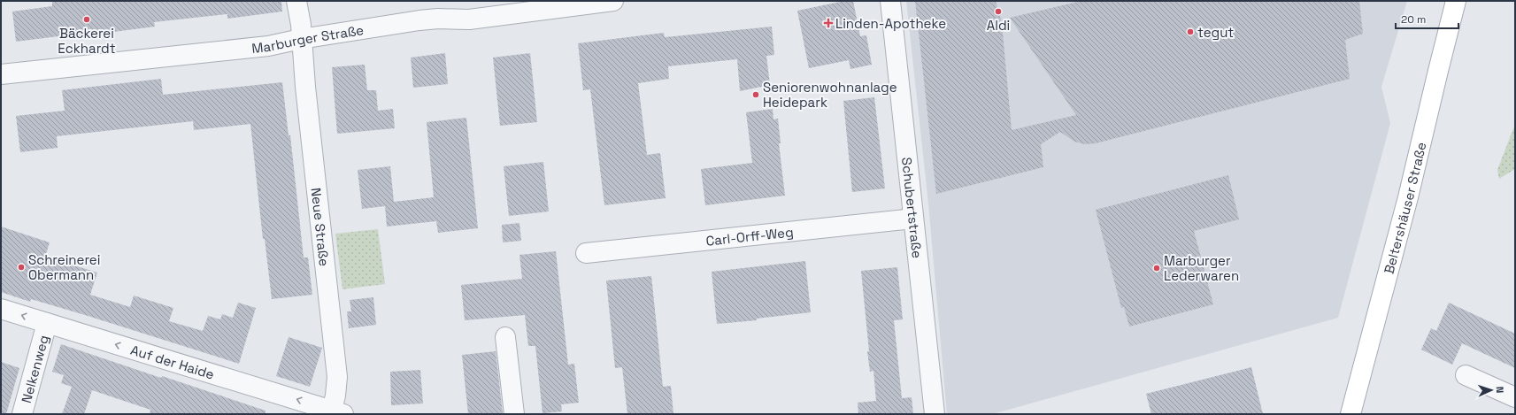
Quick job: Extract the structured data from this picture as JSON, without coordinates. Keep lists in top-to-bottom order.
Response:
{
  "streets": {
    "main road": ["Beltershäuser Straße"],
    "street": [
      "Marburger Straße",
      "Schubertstraße",
      "Neue Straße",
      "Carl-Orff-Weg",
      "Auf der Haide",
      "Nelkenweg"
    ]
  },
  "crossings": [
    ["Marburger Straße", "Neue Straße"],
    ["Schubertstraße", "Carl-Orff-Weg"],
    ["Neue Straße", "Auf der Haide"],
    ["Auf der Haide", "Nelkenweg"]
  ],
  "one_way": ["Auf der Haide"],
  "places": {
    "other": [
      "Aldi",
      "Bäckerei Eckhardt",
      "tegut",
      "Seniorenwohnanlage Heidepark",
      "Schreinerei Obermann",
      "Marburger Lederwaren"
    ],
    "health": ["Linden-Apotheke"]
  },
  "scale_bar": "20 m",
  "north": "right"
}
